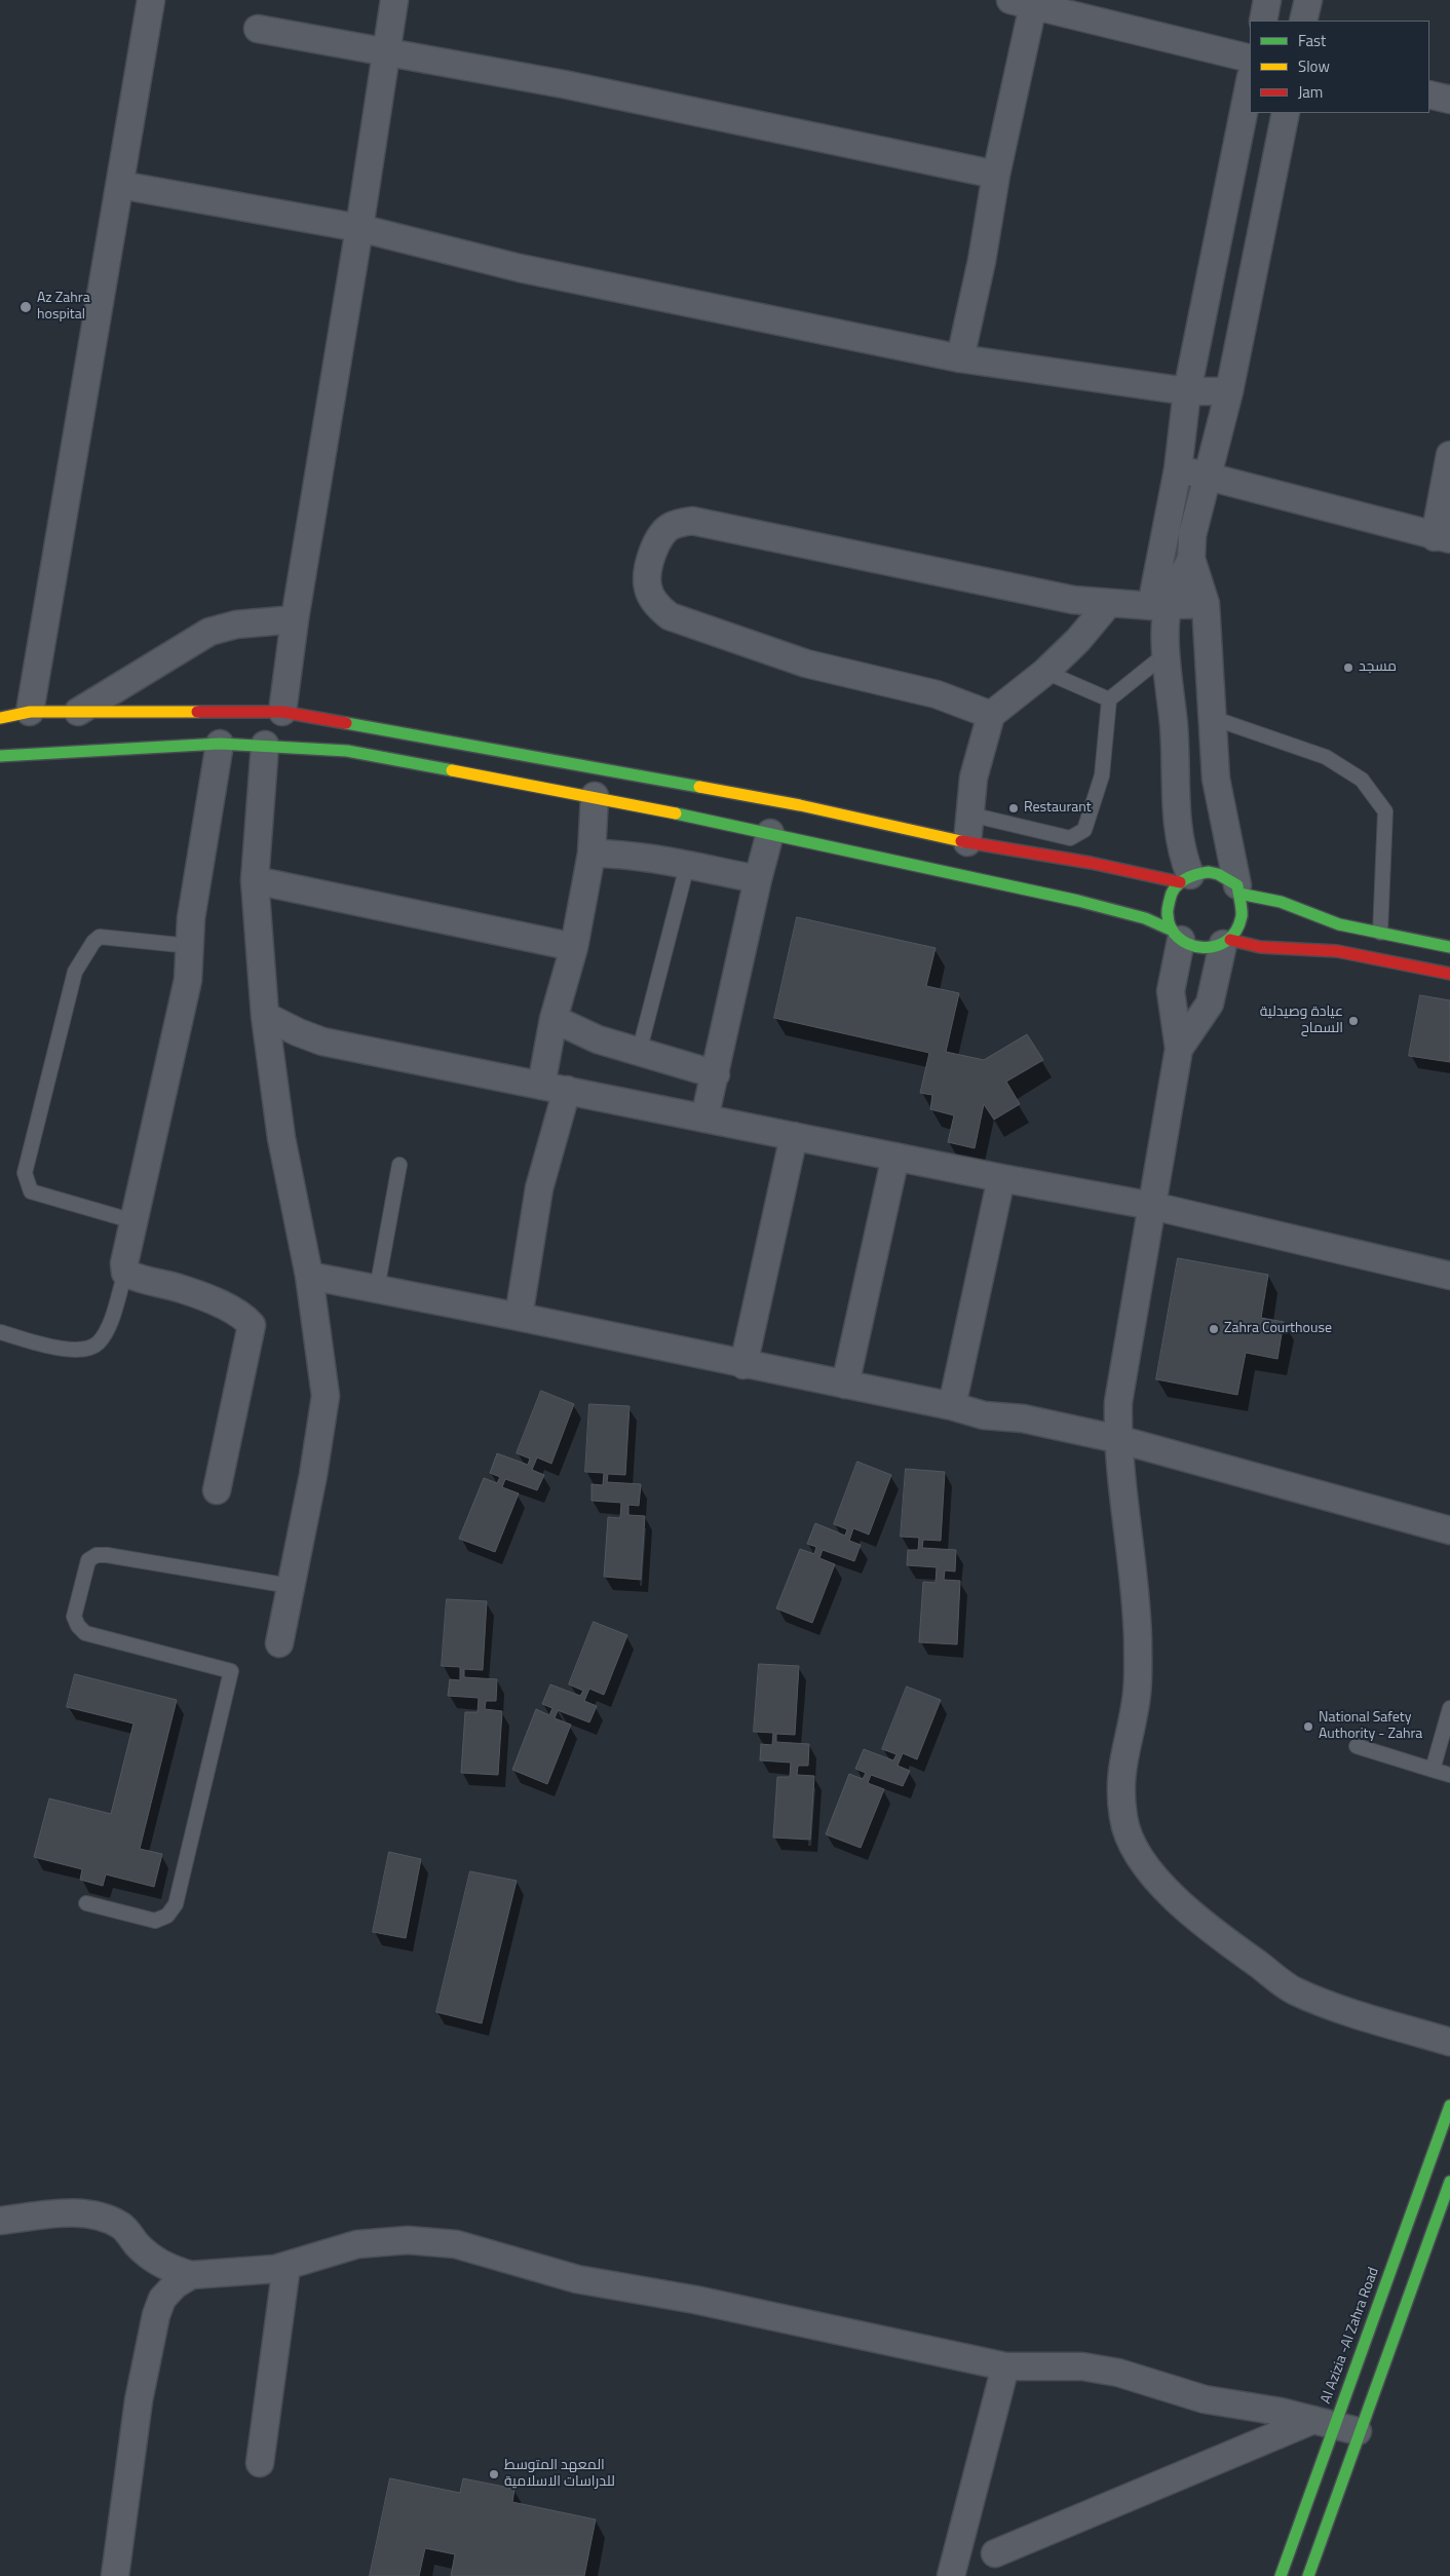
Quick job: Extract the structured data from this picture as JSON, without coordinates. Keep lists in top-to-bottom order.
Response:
{
  "streets": {
    "street": ["Al Azizia -Al Zahra Road"]
  },
  "places": [
    "Az Zahra hospital",
    "مسجد",
    "Restaurant",
    "عيادة وصيدلية السماح",
    "Zahra Courthouse",
    "National Safety Authority - Zahra",
    "المعهد المتوسط للدراسات الاسلامية"
  ],
  "legend": ["Fast", "Slow", "Jam"]
}
